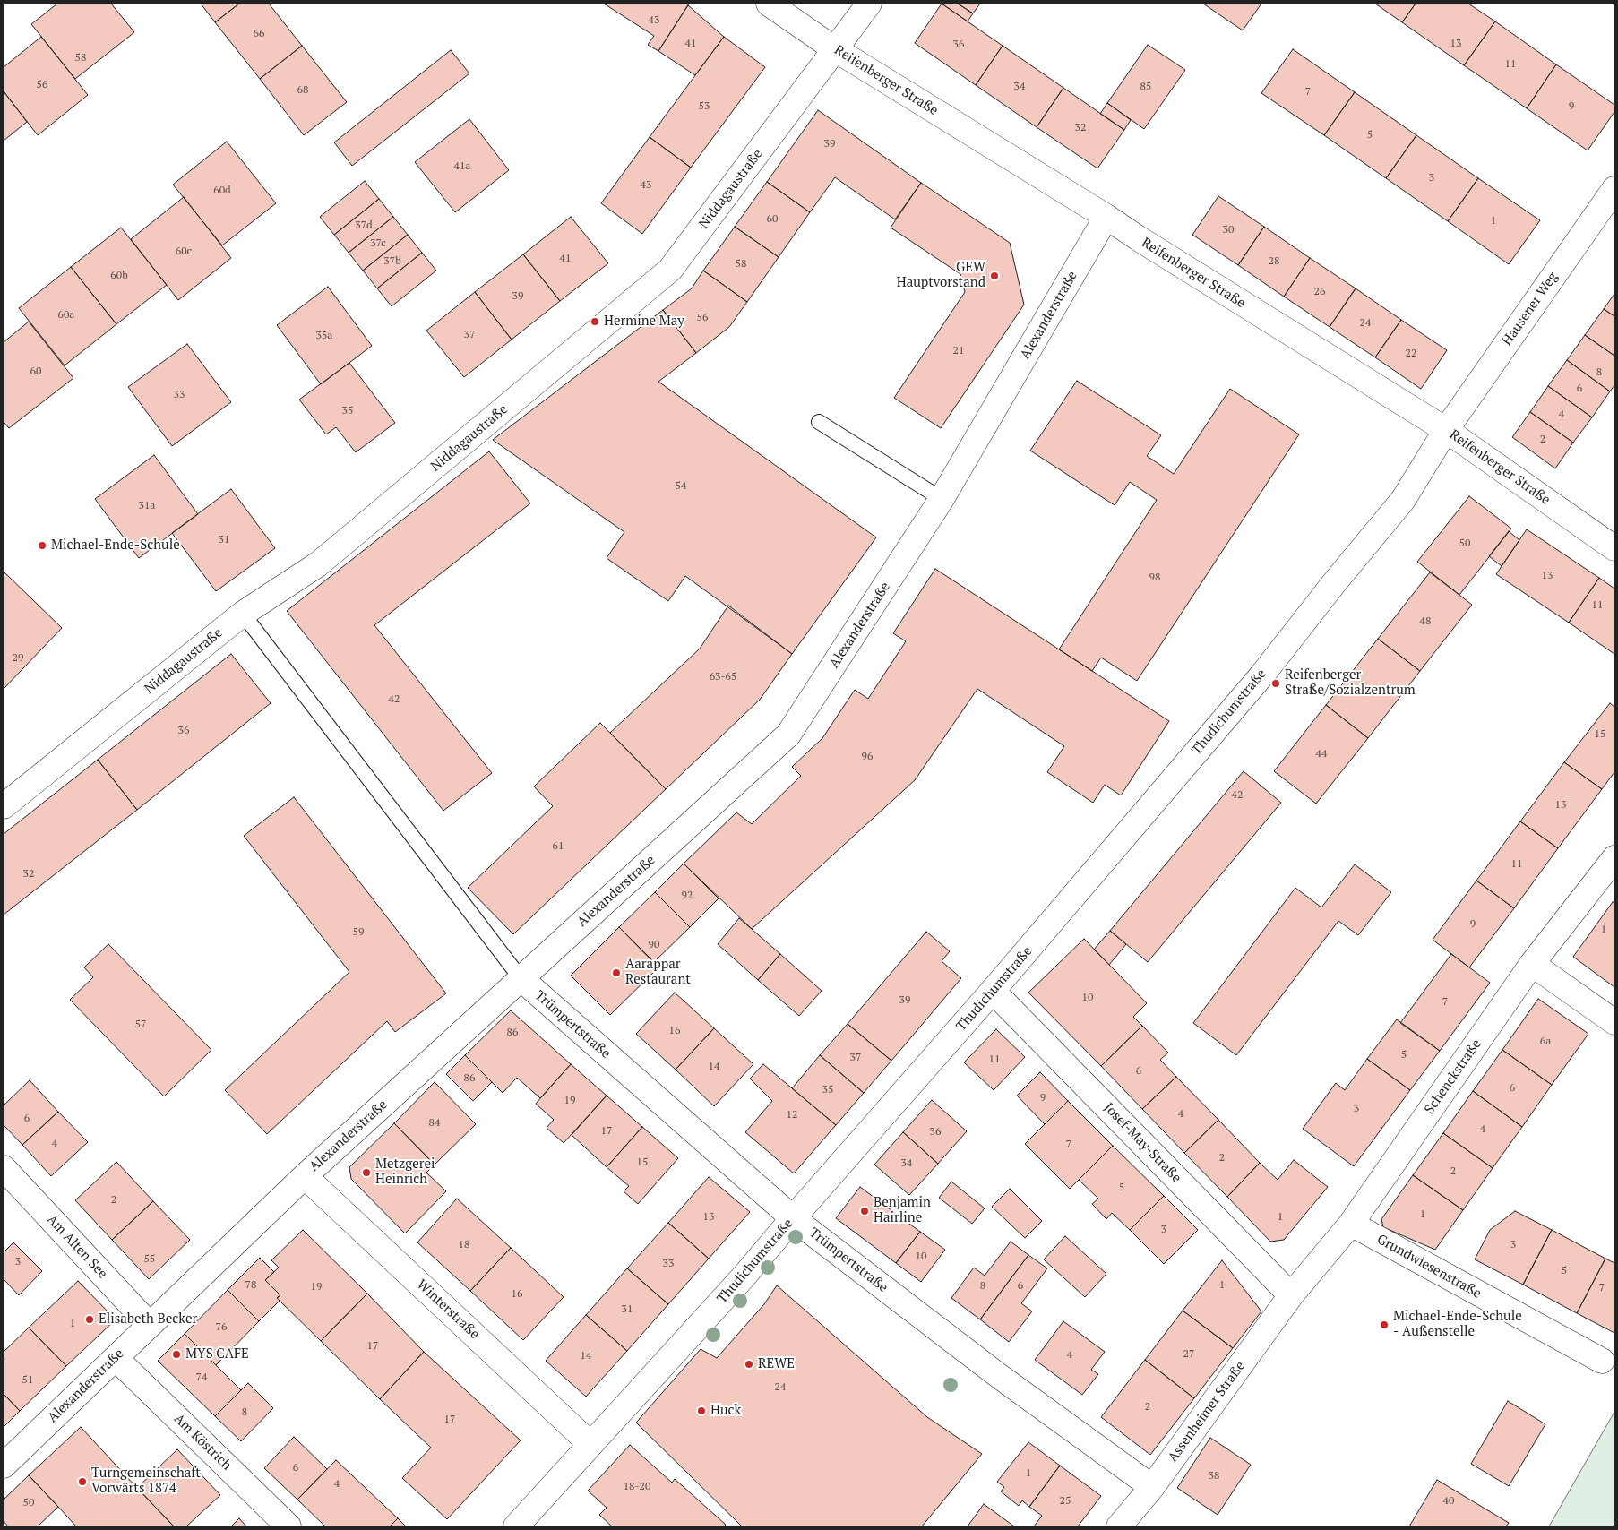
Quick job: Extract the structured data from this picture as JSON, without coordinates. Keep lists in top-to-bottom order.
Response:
{
  "streets": {
    "street": [
      "Reifenberger Straße",
      "Niddagaustraße",
      "Hausener Weg",
      "Alexanderstraße",
      "Thudichumstraße",
      "Trümpertstraße",
      "Schenckstraße",
      "Josef-May-Straße",
      "Am Alten See",
      "Grundwiesenstraße",
      "Winterstraße",
      "Assenheimer Straße",
      "Am Köstrich"
    ]
  },
  "crossings": [
    ["Reifenberger Straße", "Niddagaustraße"],
    ["Reifenberger Straße", "Hausener Weg"],
    ["Reifenberger Straße", "Alexanderstraße"],
    ["Reifenberger Straße", "Thudichumstraße"],
    ["Hausener Weg", "Thudichumstraße"],
    ["Alexanderstraße", "Trümpertstraße"],
    ["Alexanderstraße", "Am Alten See"],
    ["Alexanderstraße", "Winterstraße"],
    ["Alexanderstraße", "Am Köstrich"],
    ["Thudichumstraße", "Trümpertstraße"],
    ["Thudichumstraße", "Josef-May-Straße"],
    ["Thudichumstraße", "Winterstraße"],
    ["Trümpertstraße", "Assenheimer Straße"],
    ["Schenckstraße", "Josef-May-Straße"],
    ["Schenckstraße", "Grundwiesenstraße"],
    ["Schenckstraße", "Assenheimer Straße"],
    ["Josef-May-Straße", "Assenheimer Straße"]
  ],
  "places": [
    "GEW Hauptvorstand",
    "Hermine May",
    "Michael-Ende-Schule",
    "Reifenberger Straße/Sozialzentrum",
    "Aarappar Restaurant",
    "Metzgerei Heinrich",
    "Benjamin Hairline",
    "Elisabeth Becker",
    "Michael-Ende-Schule - Außenstelle",
    "MYS CAFE",
    "REWE",
    "Huck",
    "Turngemeinschaft Vorwärts 1874"
  ],
  "house_numbers": [
    "43",
    "66",
    "41",
    "13",
    "36",
    "58",
    "11",
    "56",
    "34",
    "85",
    "68",
    "7",
    "53",
    "9",
    "32",
    "5",
    "39",
    "41a",
    "3",
    "43",
    "60d",
    "60",
    "1",
    "37d",
    "30",
    "37c",
    "60c",
    "41",
    "37b",
    "28",
    "58",
    "60b",
    "26",
    "39",
    "60a",
    "56",
    "24",
    "37",
    "35a",
    "21",
    "22",
    "60",
    "8",
    "6",
    "33",
    "35",
    "4",
    "2",
    "54",
    "31a",
    "31",
    "50",
    "13",
    "98",
    "11",
    "48",
    "29",
    "63-65",
    "42",
    "36",
    "15",
    "44",
    "96",
    "42",
    "13",
    "61",
    "11",
    "32",
    "92",
    "9",
    "1",
    "59",
    "90",
    "10",
    "39",
    "7",
    "57",
    "16",
    "86",
    "6a",
    "5",
    "37",
    "11",
    "14",
    "6",
    "86",
    "6",
    "35",
    "9",
    "19",
    "3",
    "4",
    "12",
    "6",
    "84",
    "4",
    "17",
    "36",
    "4",
    "7",
    "2",
    "15",
    "34",
    "2",
    "5",
    "2",
    "1",
    "13",
    "1",
    "3",
    "18",
    "3",
    "10",
    "55",
    "3",
    "33",
    "5",
    "78",
    "1",
    "8",
    "6",
    "19",
    "7",
    "16",
    "31",
    "1",
    "76",
    "17",
    "27",
    "4",
    "14",
    "74",
    "51",
    "24",
    "2",
    "8",
    "17",
    "6",
    "1",
    "38",
    "4",
    "18-20",
    "25",
    "40",
    "50"
  ]
}
